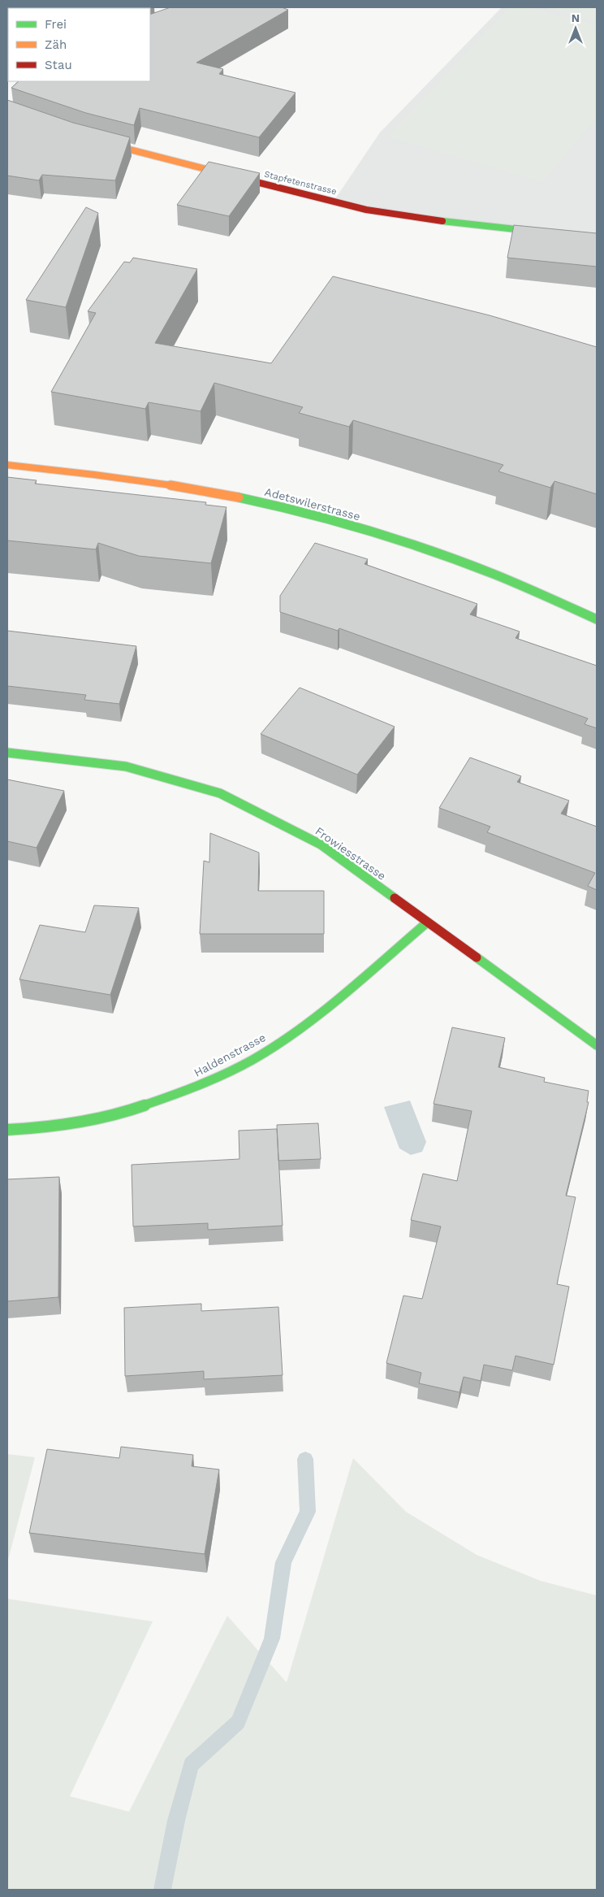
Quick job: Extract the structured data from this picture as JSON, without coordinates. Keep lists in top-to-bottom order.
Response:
{
  "streets": {
    "street": [
      "Stapfetenstrasse",
      "Adetswilerstrasse",
      "Frowiesstrasse",
      "Haldenstrasse"
    ]
  },
  "crossings": [
    ["Frowiesstrasse", "Haldenstrasse"]
  ],
  "legend": ["Frei", "Zäh", "Stau"],
  "north": "top"
}
